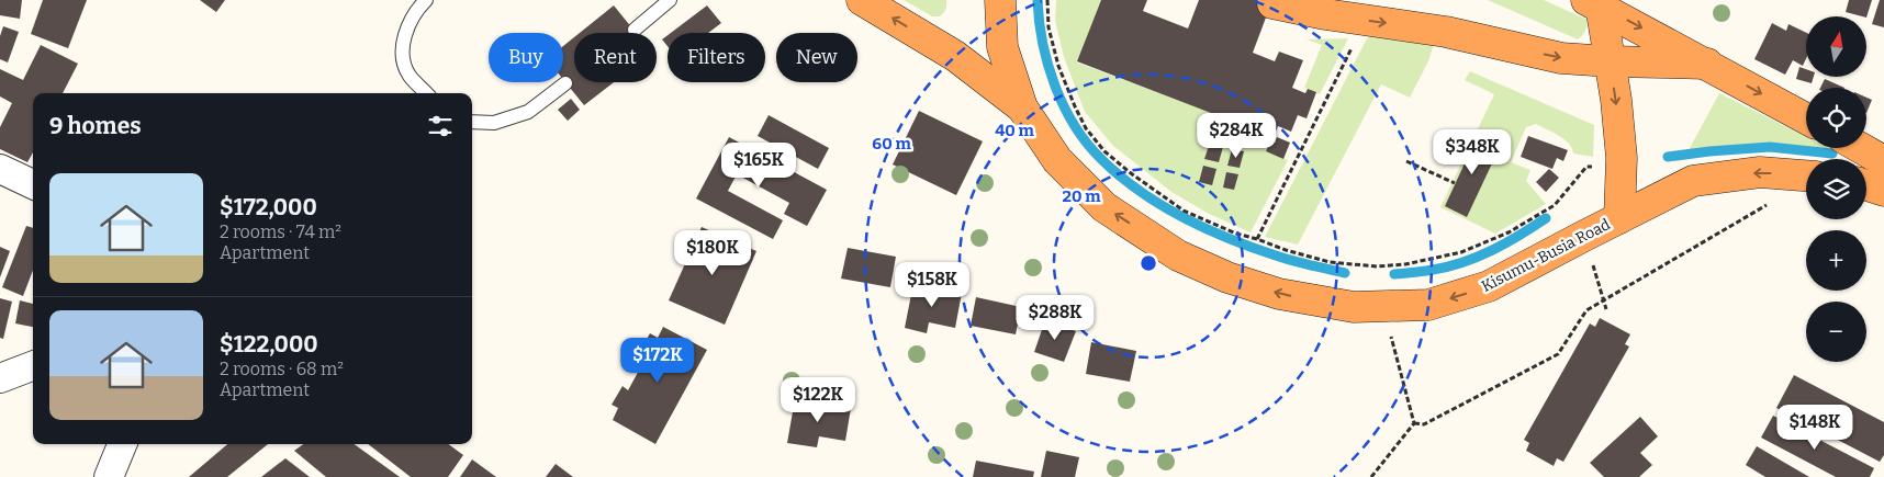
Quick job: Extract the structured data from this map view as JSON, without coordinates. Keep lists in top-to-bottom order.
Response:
{
  "streets": {
    "highway": ["Kisumu-Busia Road"]
  },
  "north": "top",
  "page": {
    "map_buttons": ["+", "−"],
    "chip": [
      "Buy",
      "Rent",
      "Filters",
      "New"
    ],
    "heading": "9 homes",
    "price": [
      "$284K",
      "$348K",
      "$165K",
      "$180K",
      "$158K",
      "$288K",
      "$172K",
      "$122K",
      "$148K"
    ],
    "list": [
      {
        "name": "$172,000",
        "note": "2 rooms · 74 m² · Apartment"
      },
      {
        "name": "$122,000",
        "note": "2 rooms · 68 m² · Apartment"
      }
    ]
  },
  "rings": ["40 m", "60 m", "20 m"]
}
